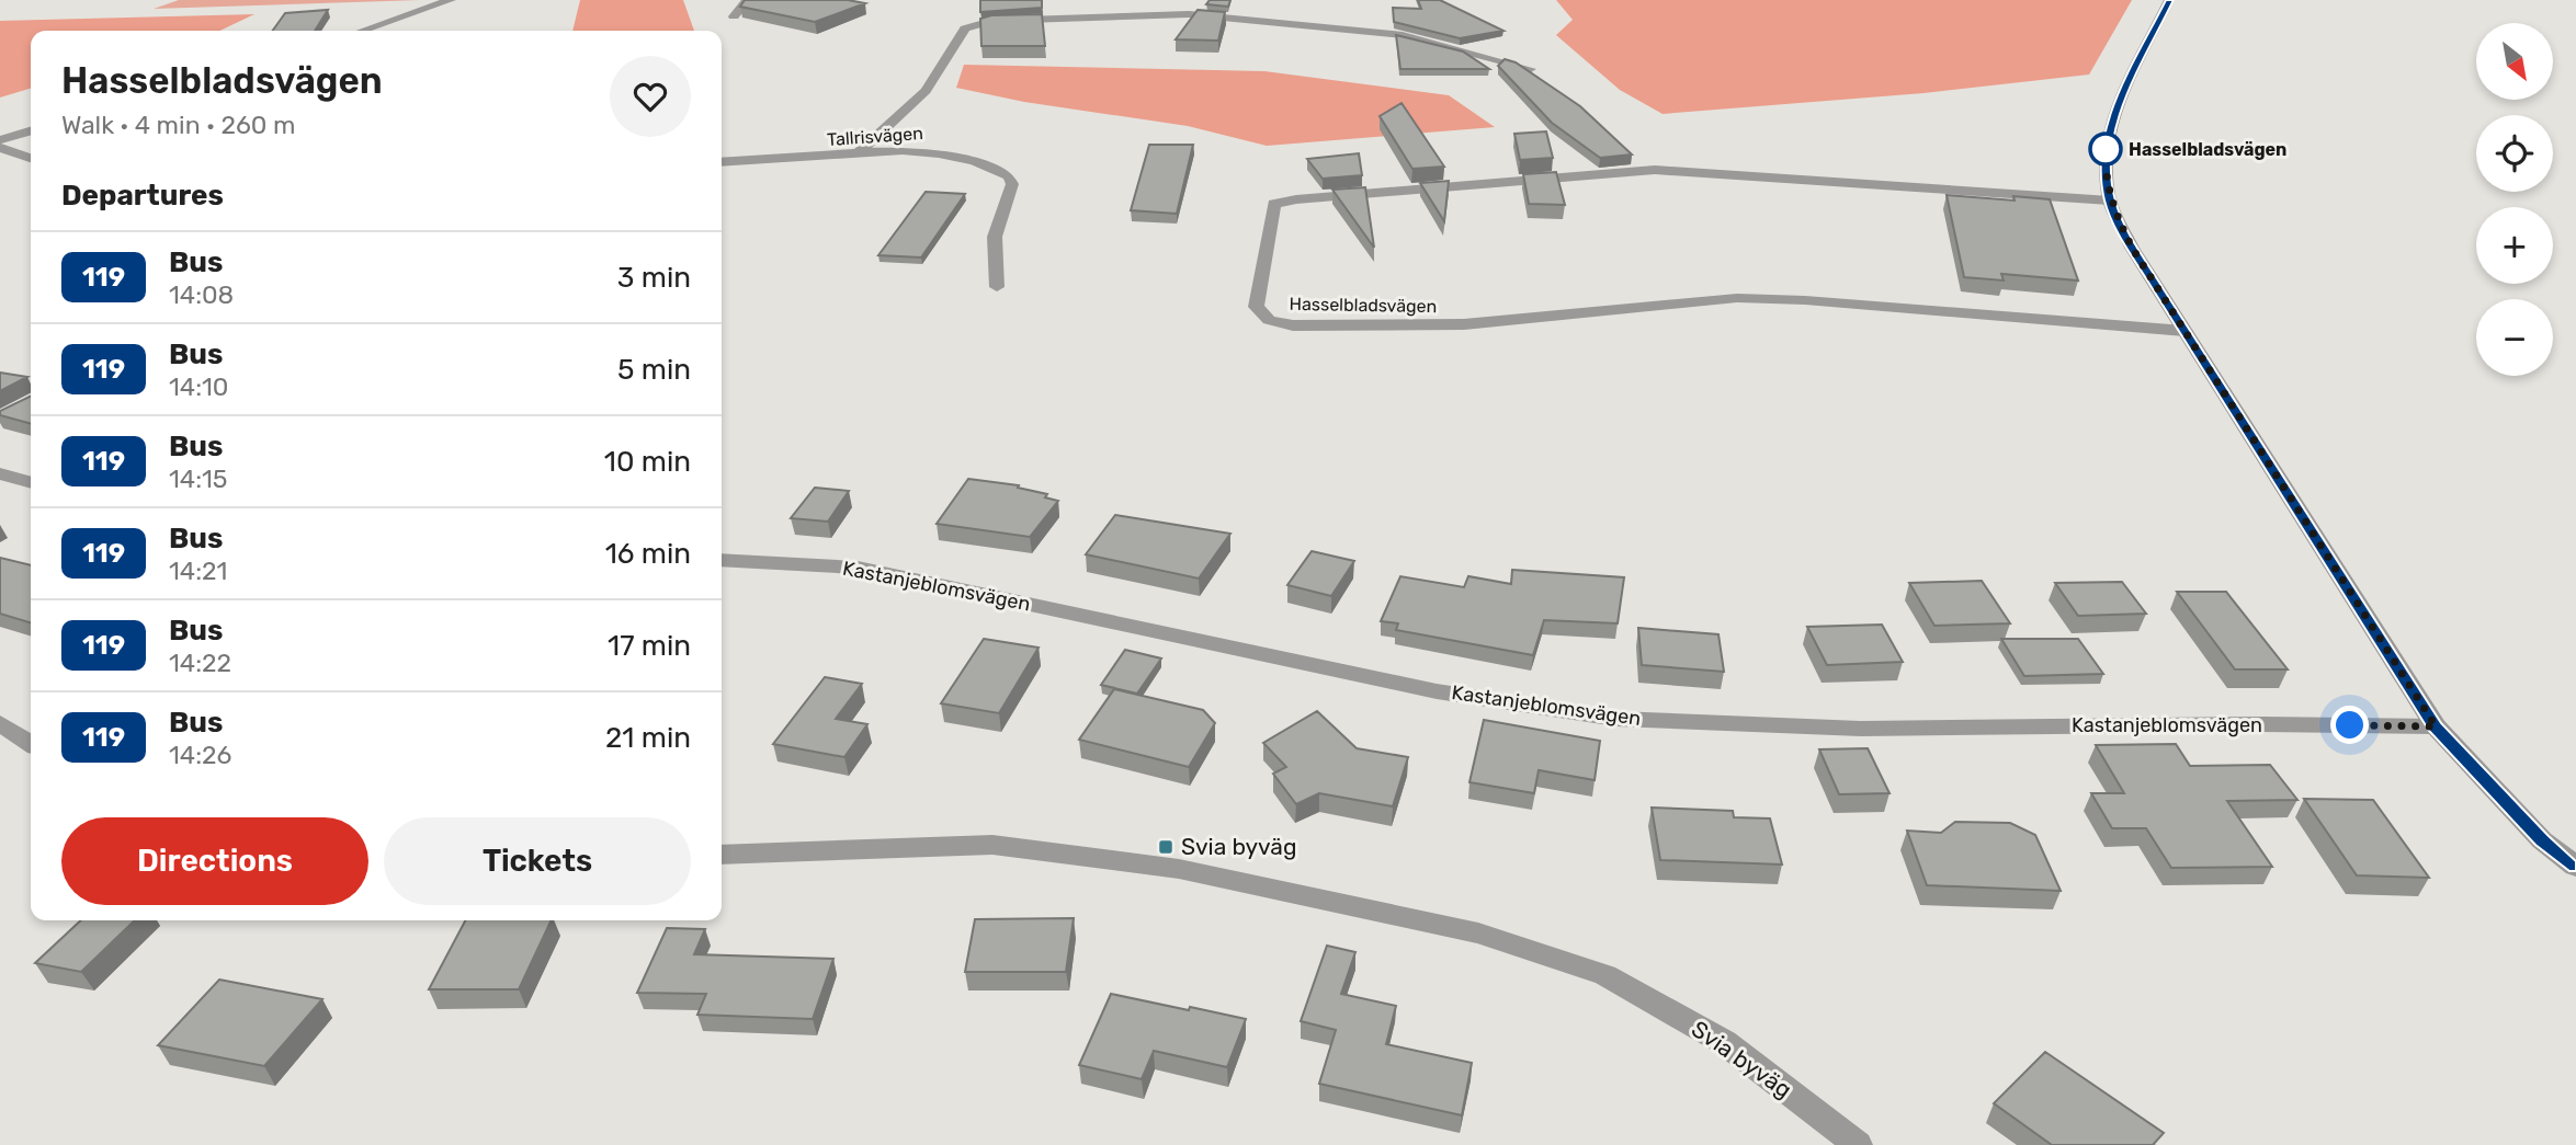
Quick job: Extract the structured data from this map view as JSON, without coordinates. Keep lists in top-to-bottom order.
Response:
{
  "streets": {
    "street": [
      "Tallrisvägen",
      "Hasselbladsvägen",
      "Kastanjeblomsvägen",
      "Svia byväg"
    ]
  },
  "places": {
    "other": ["Hasselbladsvägen"],
    "transit": ["Svia byväg"]
  },
  "lines": ["bus line 119"],
  "north": "bottom right",
  "page": {
    "map_buttons": ["+", "−"],
    "heading": [
      ["Hasselbladsvägen", "Walk · 4 min · 260 m"],
      "Departures"
    ],
    "list": [
      {
        "mark": "119",
        "name": "Bus",
        "note": "14:08",
        "value": "3 min"
      },
      {
        "mark": "119",
        "name": "Bus",
        "note": "14:10",
        "value": "5 min"
      },
      {
        "mark": "119",
        "name": "Bus",
        "note": "14:15",
        "value": "10 min"
      },
      {
        "mark": "119",
        "name": "Bus",
        "note": "14:21",
        "value": "16 min"
      },
      {
        "mark": "119",
        "name": "Bus",
        "note": "14:22",
        "value": "17 min"
      },
      {
        "mark": "119",
        "name": "Bus",
        "note": "14:26",
        "value": "21 min"
      }
    ],
    "buttons": ["Directions", "Tickets"]
  }
}
